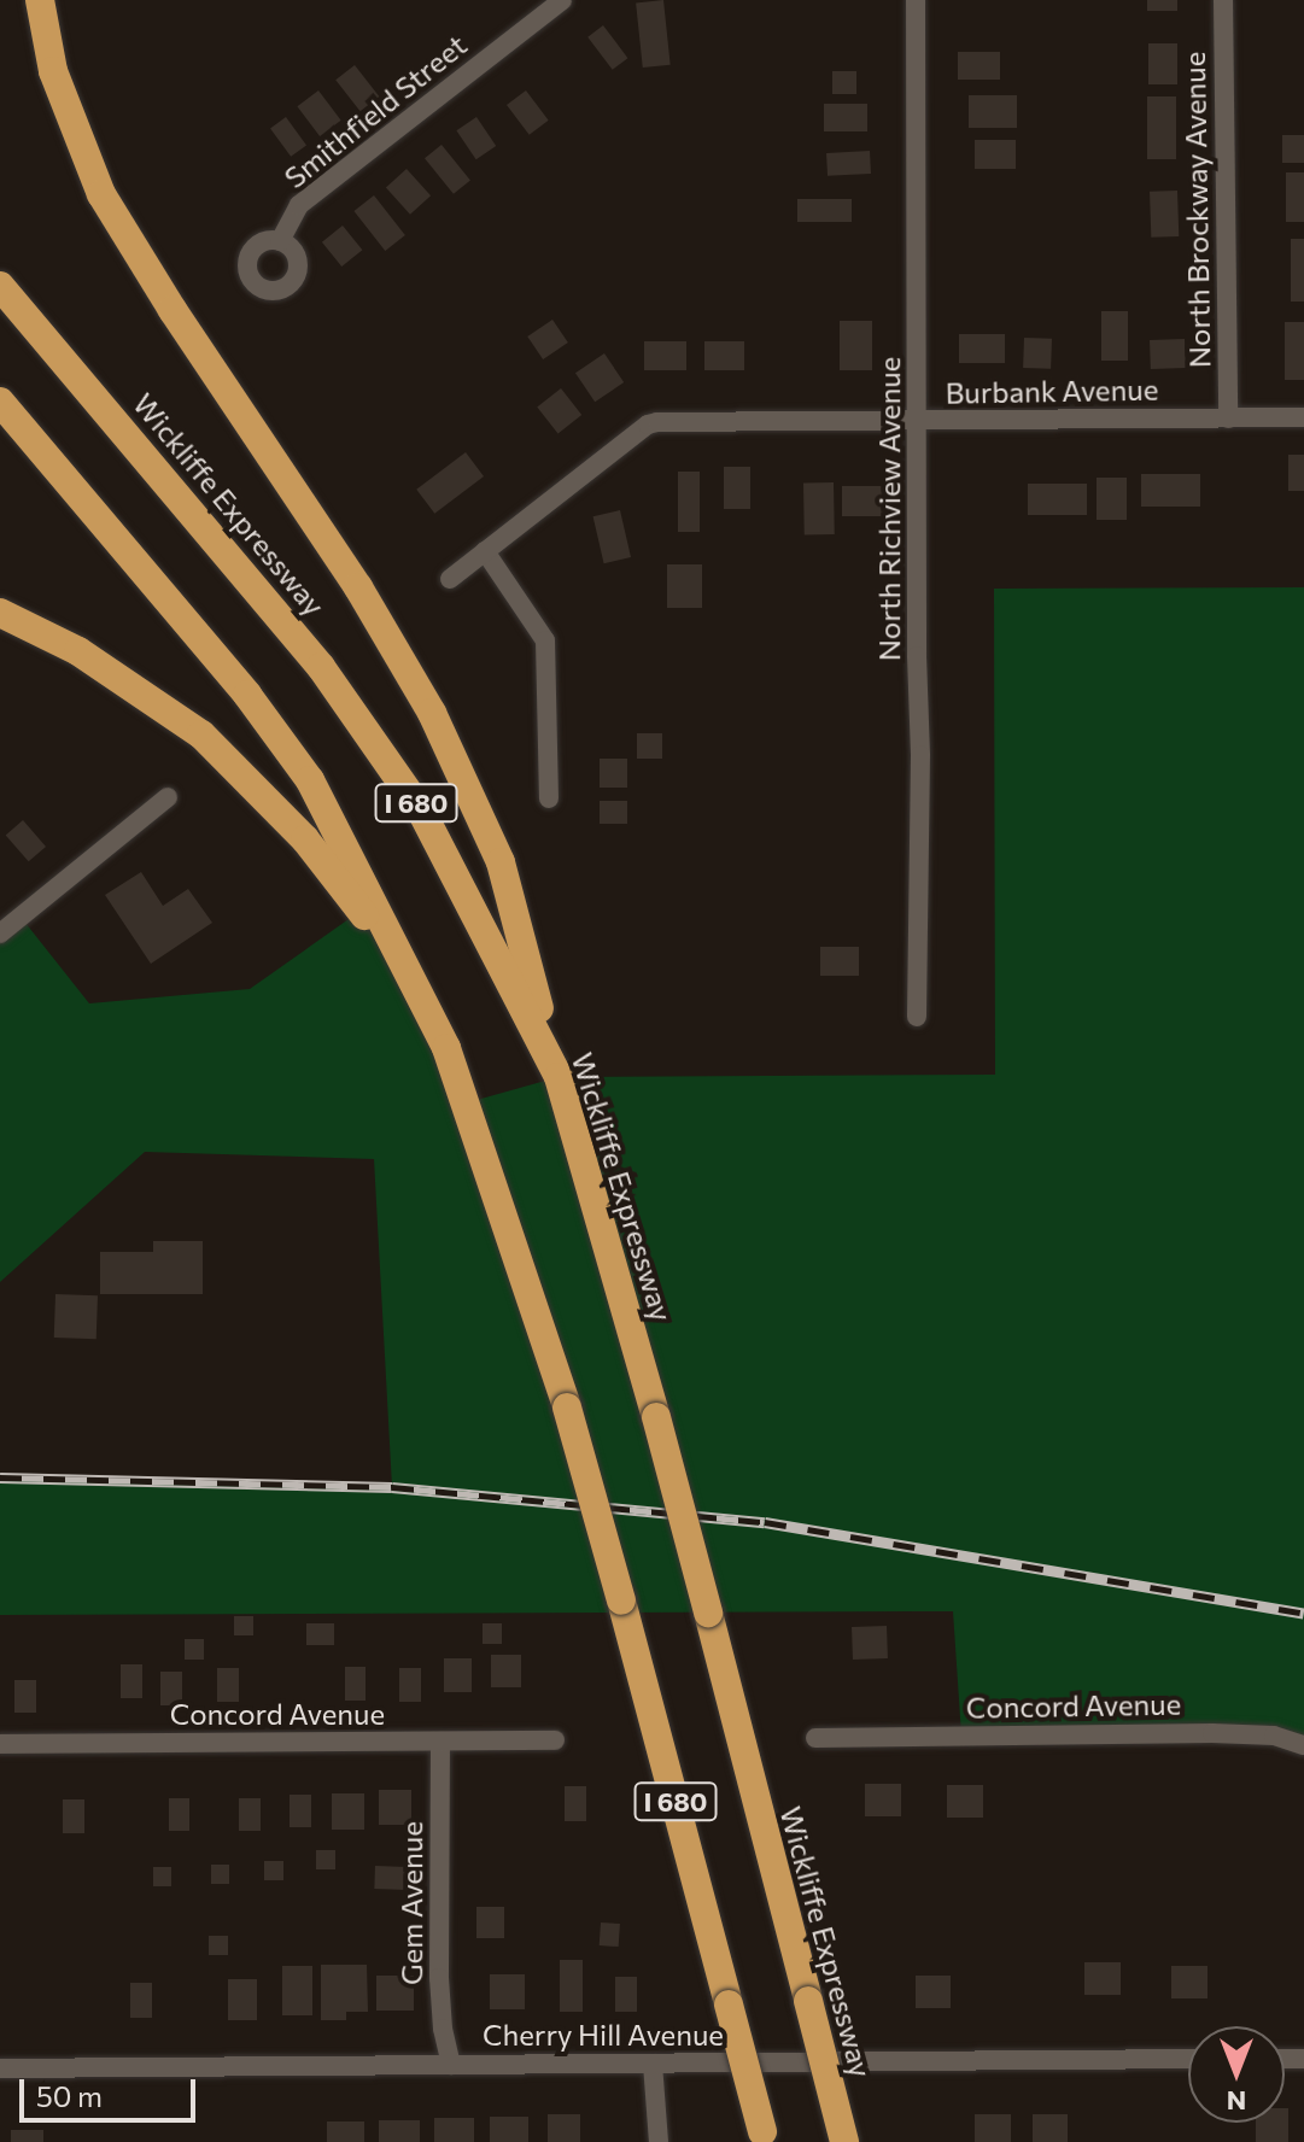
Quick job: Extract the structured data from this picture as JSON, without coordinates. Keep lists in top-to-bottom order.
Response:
{
  "streets": {
    "highway": ["Wickliffe Expressway", "I 680"],
    "street": [
      "Smithfield Street",
      "North Brockway Avenue",
      "Burbank Avenue",
      "North Richview Avenue",
      "Concord Avenue",
      "Gem Avenue",
      "Cherry Hill Avenue"
    ]
  },
  "crossings": [
    ["North Brockway Avenue", "Burbank Avenue"],
    ["Burbank Avenue", "North Richview Avenue"],
    ["Concord Avenue", "Gem Avenue"],
    ["Gem Avenue", "Cherry Hill Avenue"]
  ],
  "scale_bar": "50 m",
  "north": "bottom"
}
